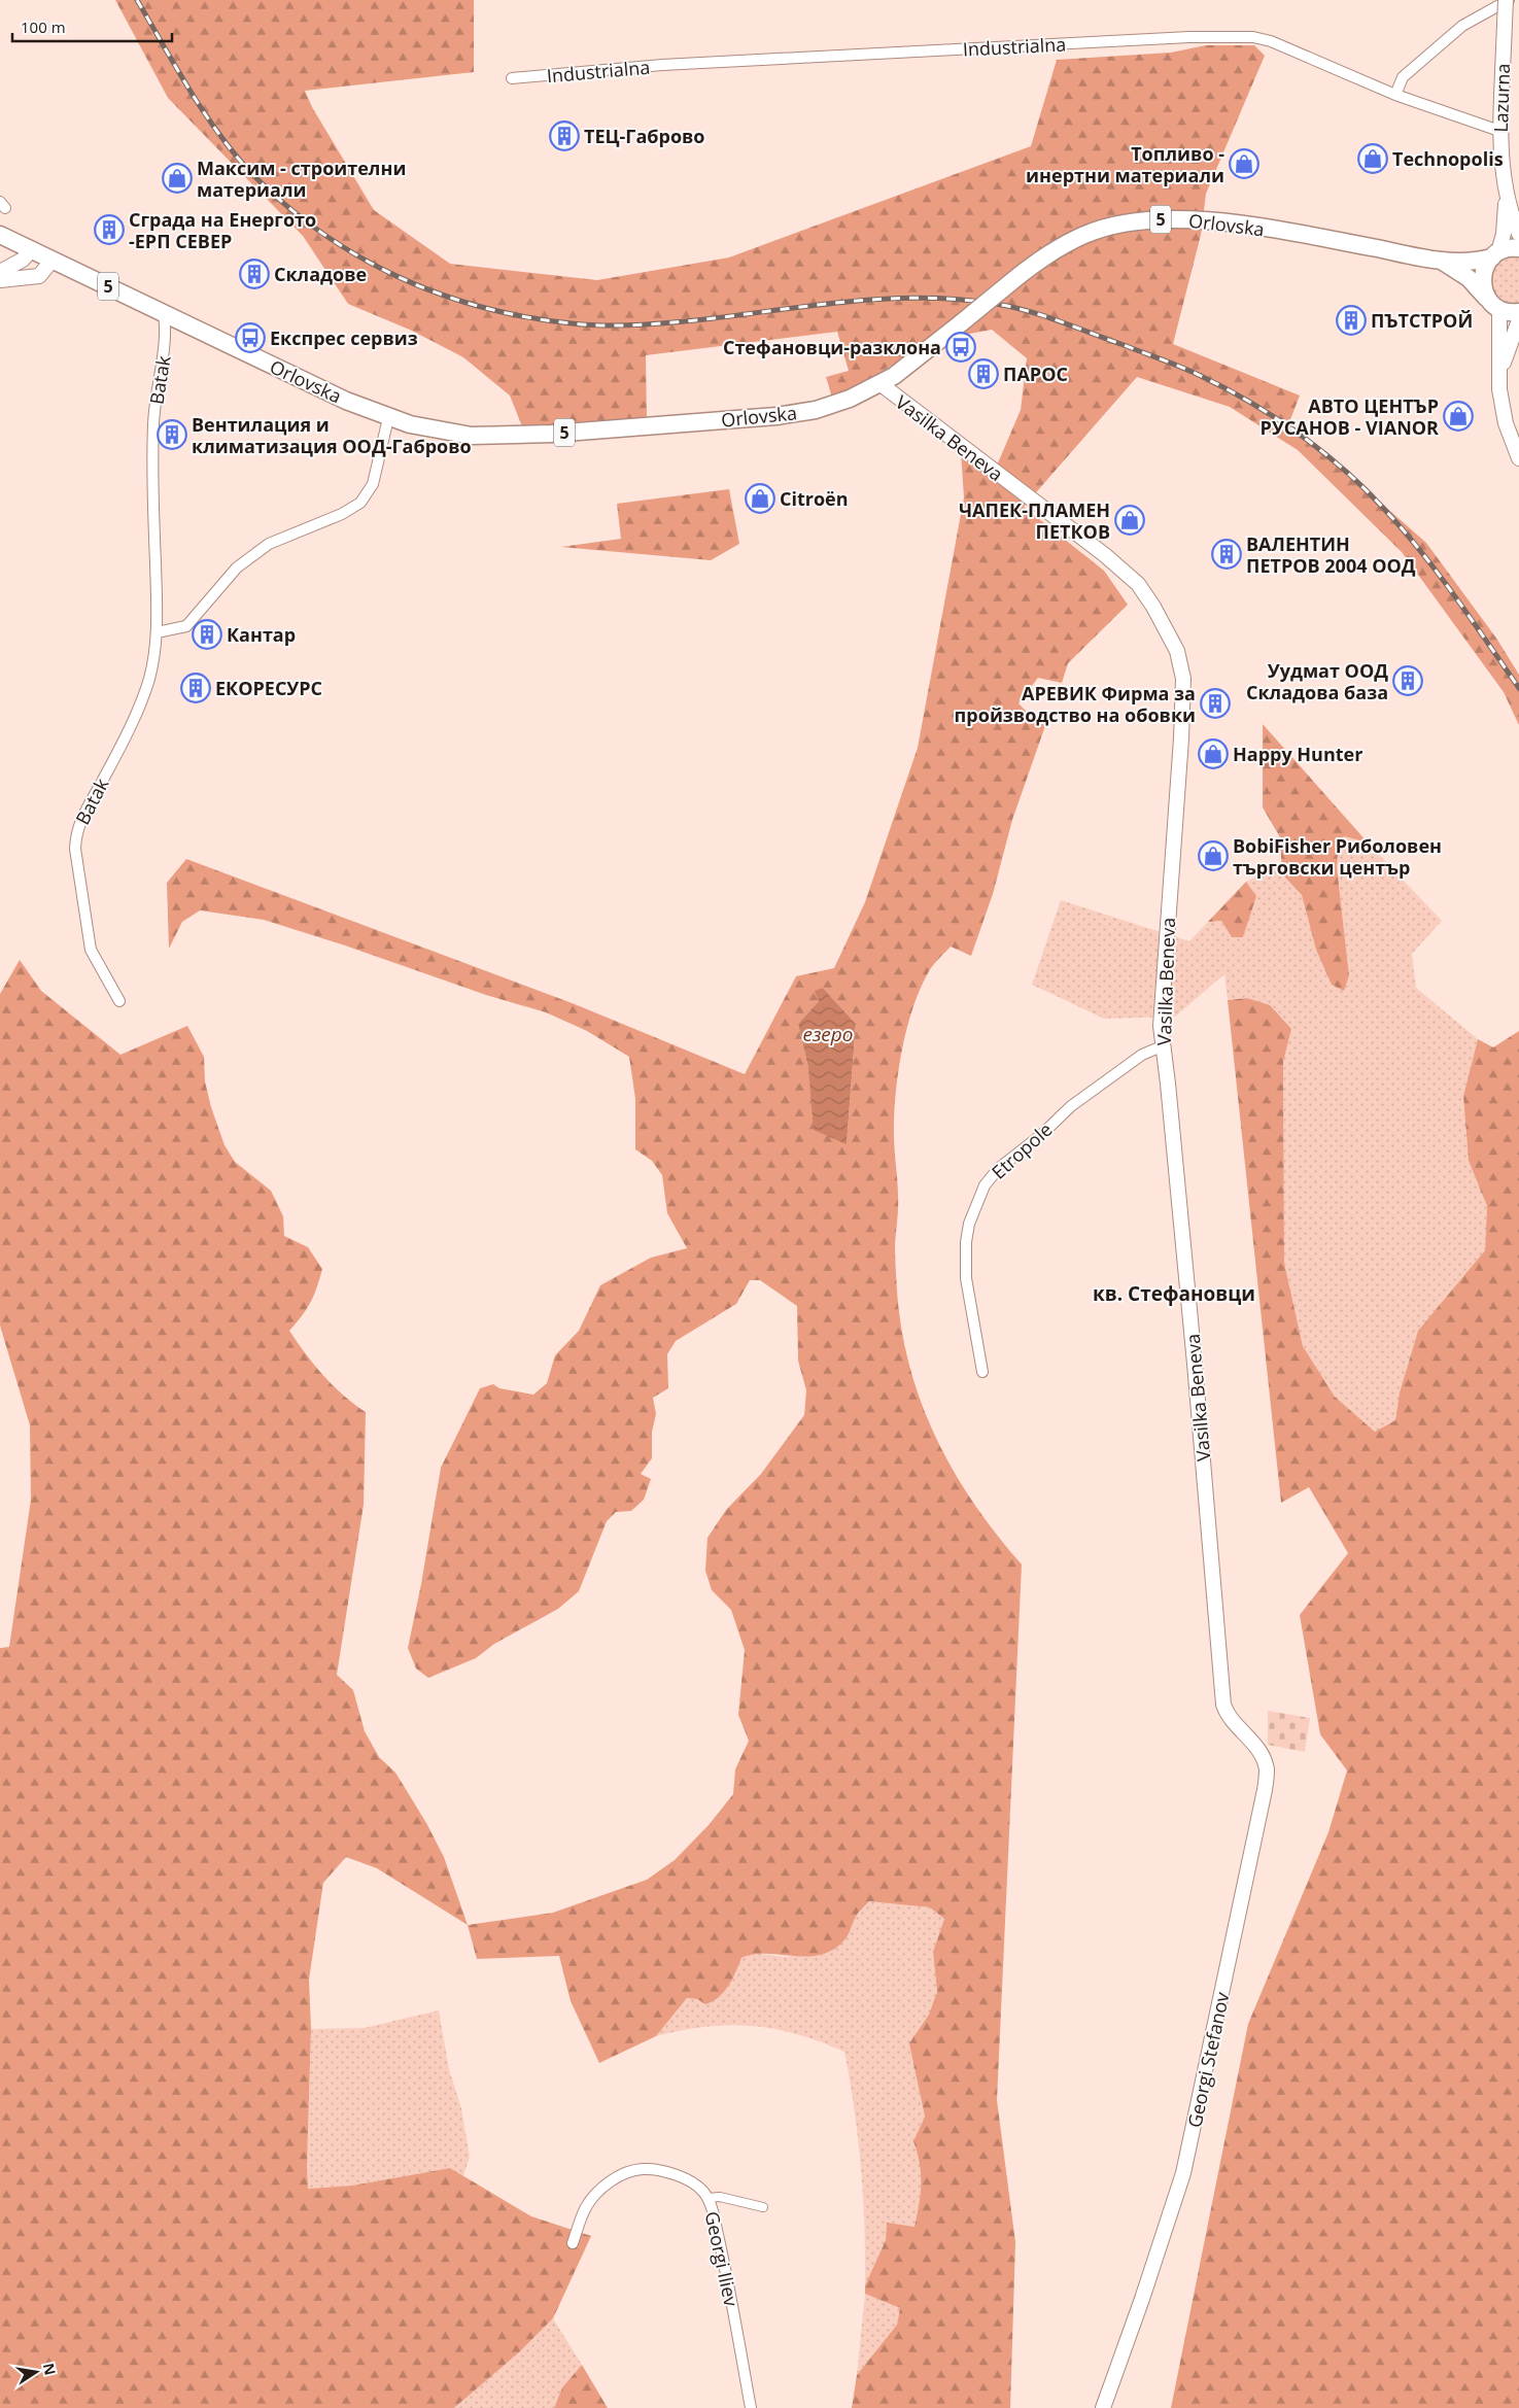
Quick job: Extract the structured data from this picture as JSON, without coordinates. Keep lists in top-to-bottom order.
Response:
{
  "streets": {
    "main road": ["5", "Orlovska"],
    "street": [
      "Industrialna",
      "Lazurna",
      "Batak",
      "Vasilka Beneva",
      "Etropole",
      "Georgi Stefanov",
      "Georgi Iliev"
    ]
  },
  "crossings": [
    ["Industrialna", "Lazurna"],
    ["Lazurna", "5"],
    ["Lazurna", "Orlovska"],
    ["5", "Orlovska"],
    ["Orlovska", "Batak"],
    ["Orlovska", "Vasilka Beneva"],
    ["Vasilka Beneva", "Etropole"],
    ["Vasilka Beneva", "Georgi Stefanov"]
  ],
  "districts": ["кв. Стефановци"],
  "water": ["езеро"],
  "places": {
    "building": [
      "ТЕЦ-Габрово",
      "Сграда на Енергото -ЕРП СЕВЕР",
      "Складове",
      "ПЪТСТРОЙ",
      "ПАРОС",
      "Вентилация и климатизация ООД-Габрово",
      "ВАЛЕНТИН ПЕТРОВ 2004 ООД",
      "Кантар",
      "Уудмат ООД Складова база",
      "ЕКОРЕСУРС",
      "АРЕВИК Фирма за пройзводство на обовки"
    ],
    "shop": [
      "Technopolis",
      "Топливо - инертни материали",
      "Максим - строителни материали",
      "АВТО ЦЕНТЪР РУСАНОВ - VIANOR",
      "Citroën",
      "ЧАПЕК-ПЛАМЕН ПЕТКОВ",
      "Happy Hunter",
      "BobiFisher Риболовен търговски център"
    ],
    "bus stop": ["Експрес сервиз", "Стефановци-разклона"]
  },
  "scale_bar": "100 m",
  "north": "right"
}
